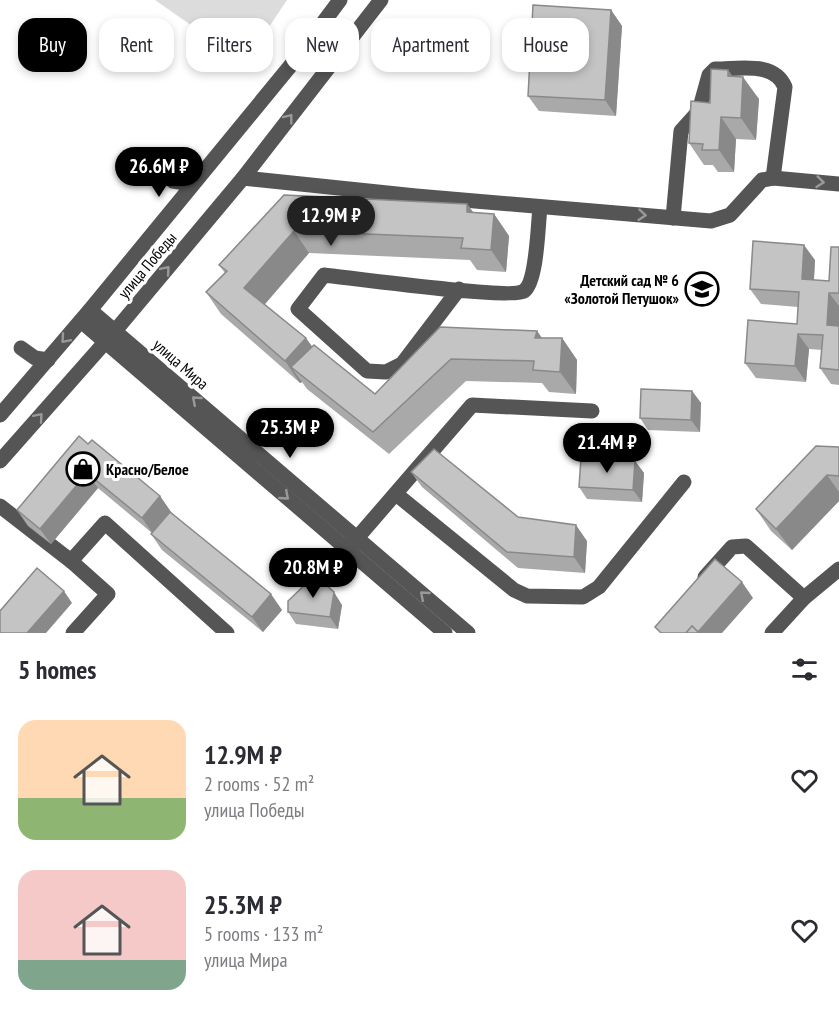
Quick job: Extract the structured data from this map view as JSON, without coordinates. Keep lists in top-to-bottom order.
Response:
{
  "streets": {
    "street": ["улица Победы", "улица Мира"]
  },
  "crossings": [
    ["улица Победы", "улица Мира"]
  ],
  "places": {
    "school or university": ["Детский сад № 6 «Золотой Петушок»"],
    "shop": ["Красно/Белое"]
  },
  "page": {
    "chip": [
      "Buy",
      "Rent",
      "Filters",
      "New",
      "Apartment",
      "House"
    ],
    "price": [
      "26.6M ₽",
      "12.9M ₽",
      "25.3M ₽",
      "21.4M ₽",
      "20.8M ₽"
    ],
    "heading": "5 homes",
    "list": [
      {
        "name": "12.9M ₽",
        "note": "2 rooms · 52 m² · улица Победы"
      },
      {
        "name": "25.3M ₽",
        "note": "5 rooms · 133 m² · улица Мира"
      }
    ]
  }
}
